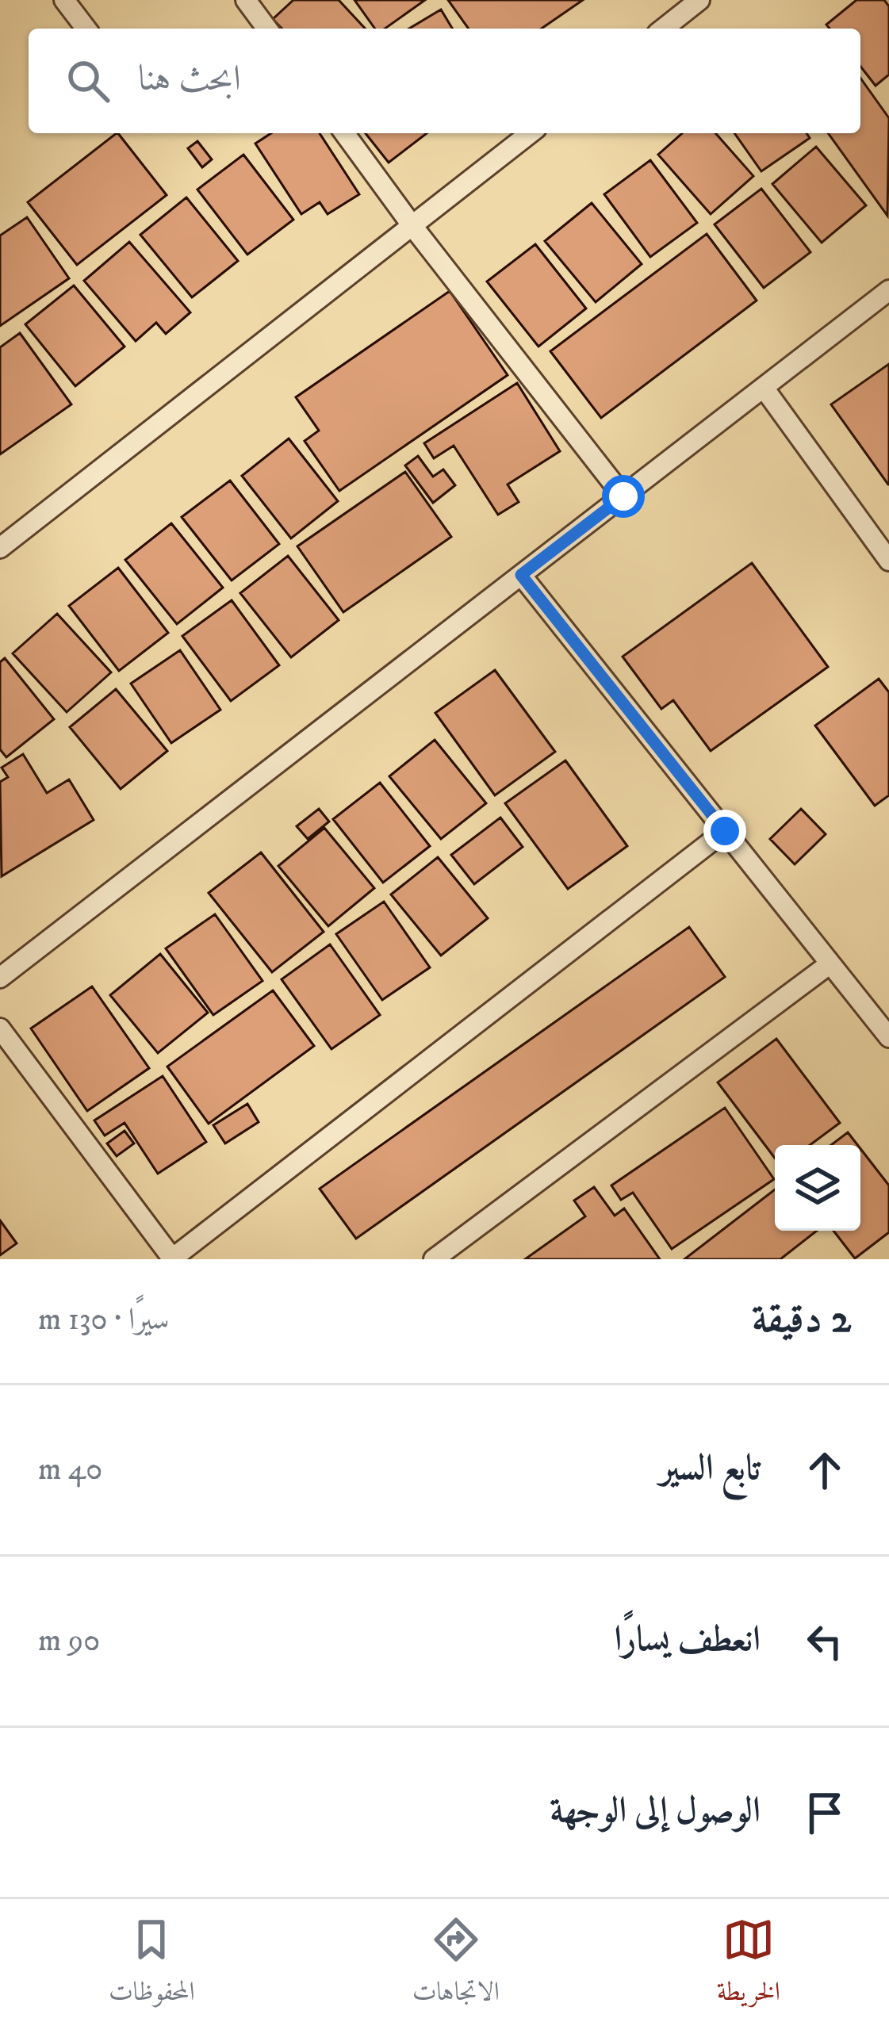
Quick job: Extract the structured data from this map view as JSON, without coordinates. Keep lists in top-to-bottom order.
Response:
{
  "page": {
    "search": "ابحث هنا",
    "heading": ["2 دقيقة", "سيرًا · 130 m"],
    "list": [
      ["تابع السير", "40 m"],
      ["انعطف يسارًا", "90 m"],
      "الوصول إلى الوجهة"
    ],
    "nav": ["الخريطة", "الاتجاهات", "المحفوظات"]
  }
}
